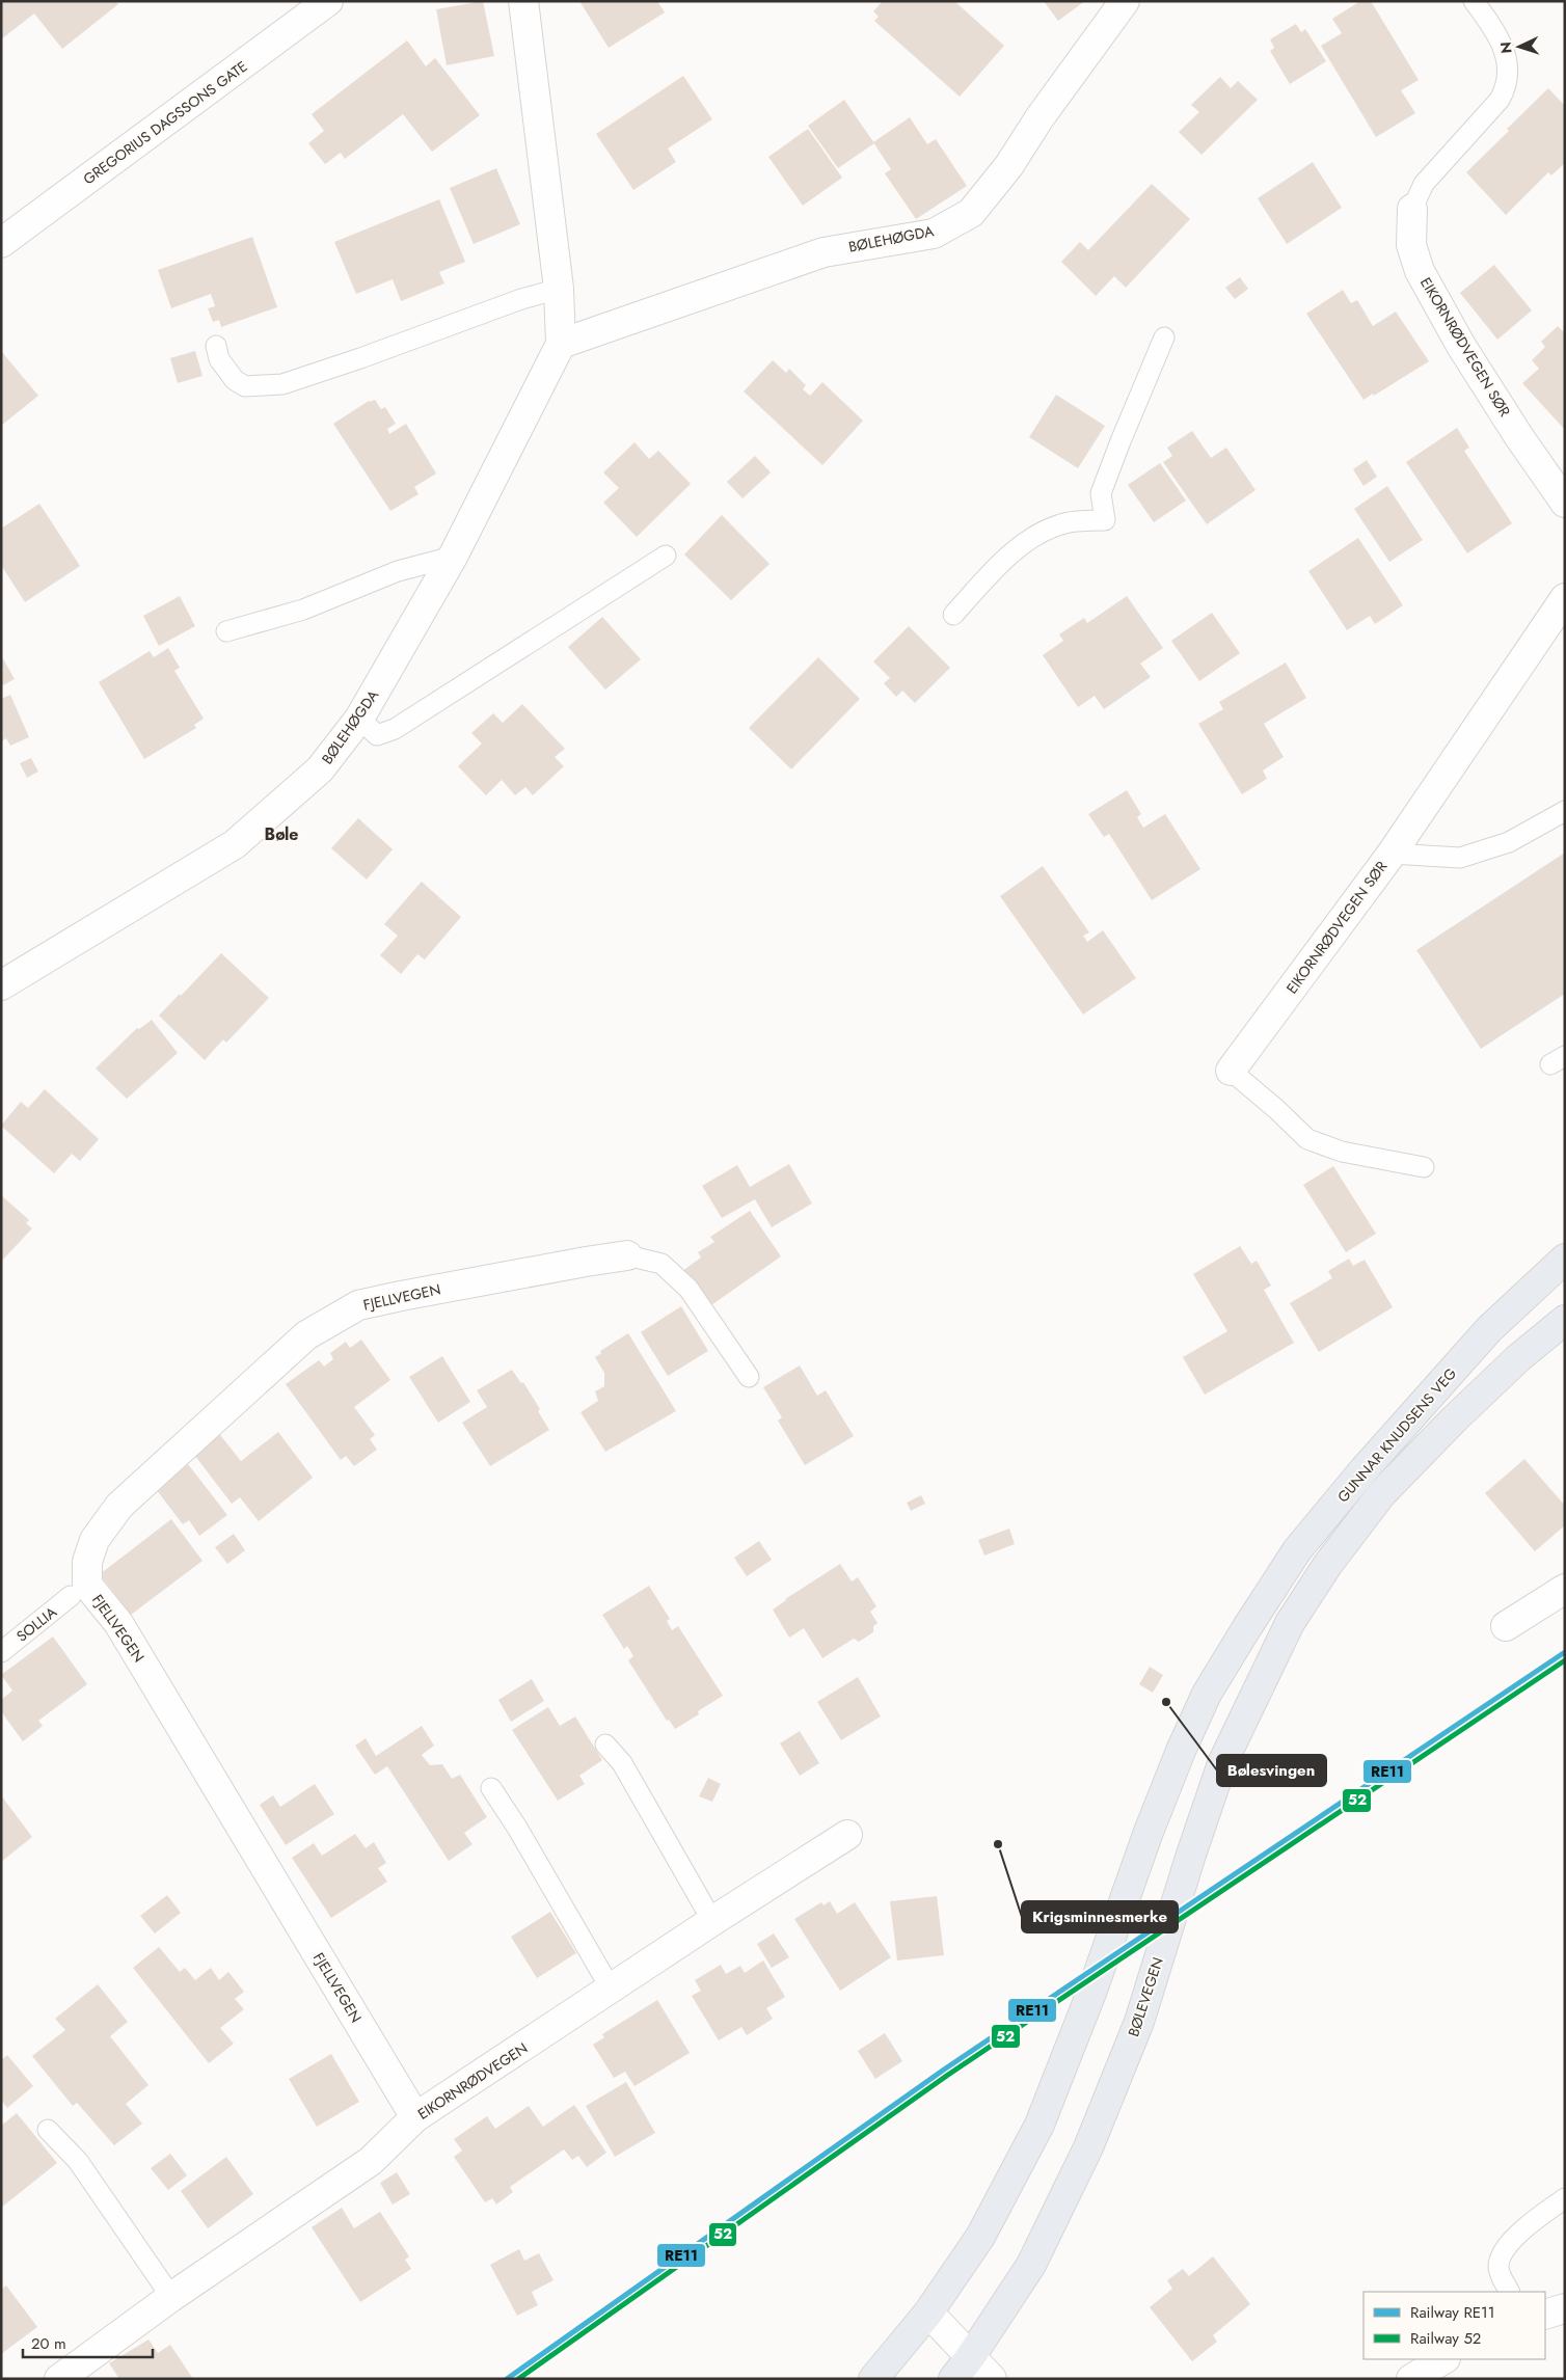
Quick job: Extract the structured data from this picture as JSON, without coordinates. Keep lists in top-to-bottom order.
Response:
{
  "streets": {
    "main road": ["GUNNAR KNUDSENS VEG", "BØLEVEGEN"],
    "street": [
      "GREGORIUS DAGSSONS GATE",
      "BØLEHØGDA",
      "EIKORNRØDVEGEN SØR",
      "FJELLVEGEN",
      "EIKORNRØDVEGEN"
    ],
    "lane": ["SOLLIA"]
  },
  "crossings": [
    ["FJELLVEGEN", "SOLLIA"],
    ["FJELLVEGEN", "EIKORNRØDVEGEN"],
    ["GUNNAR KNUDSENS VEG", "BØLEVEGEN"]
  ],
  "districts": ["Bøle"],
  "places": ["Bølesvingen", "Krigsminnesmerke"],
  "lines": ["rail line RE11", "rail line 52"],
  "legend": ["Railway RE11", "Railway 52"],
  "scale_bar": "20 m",
  "north": "left"
}
